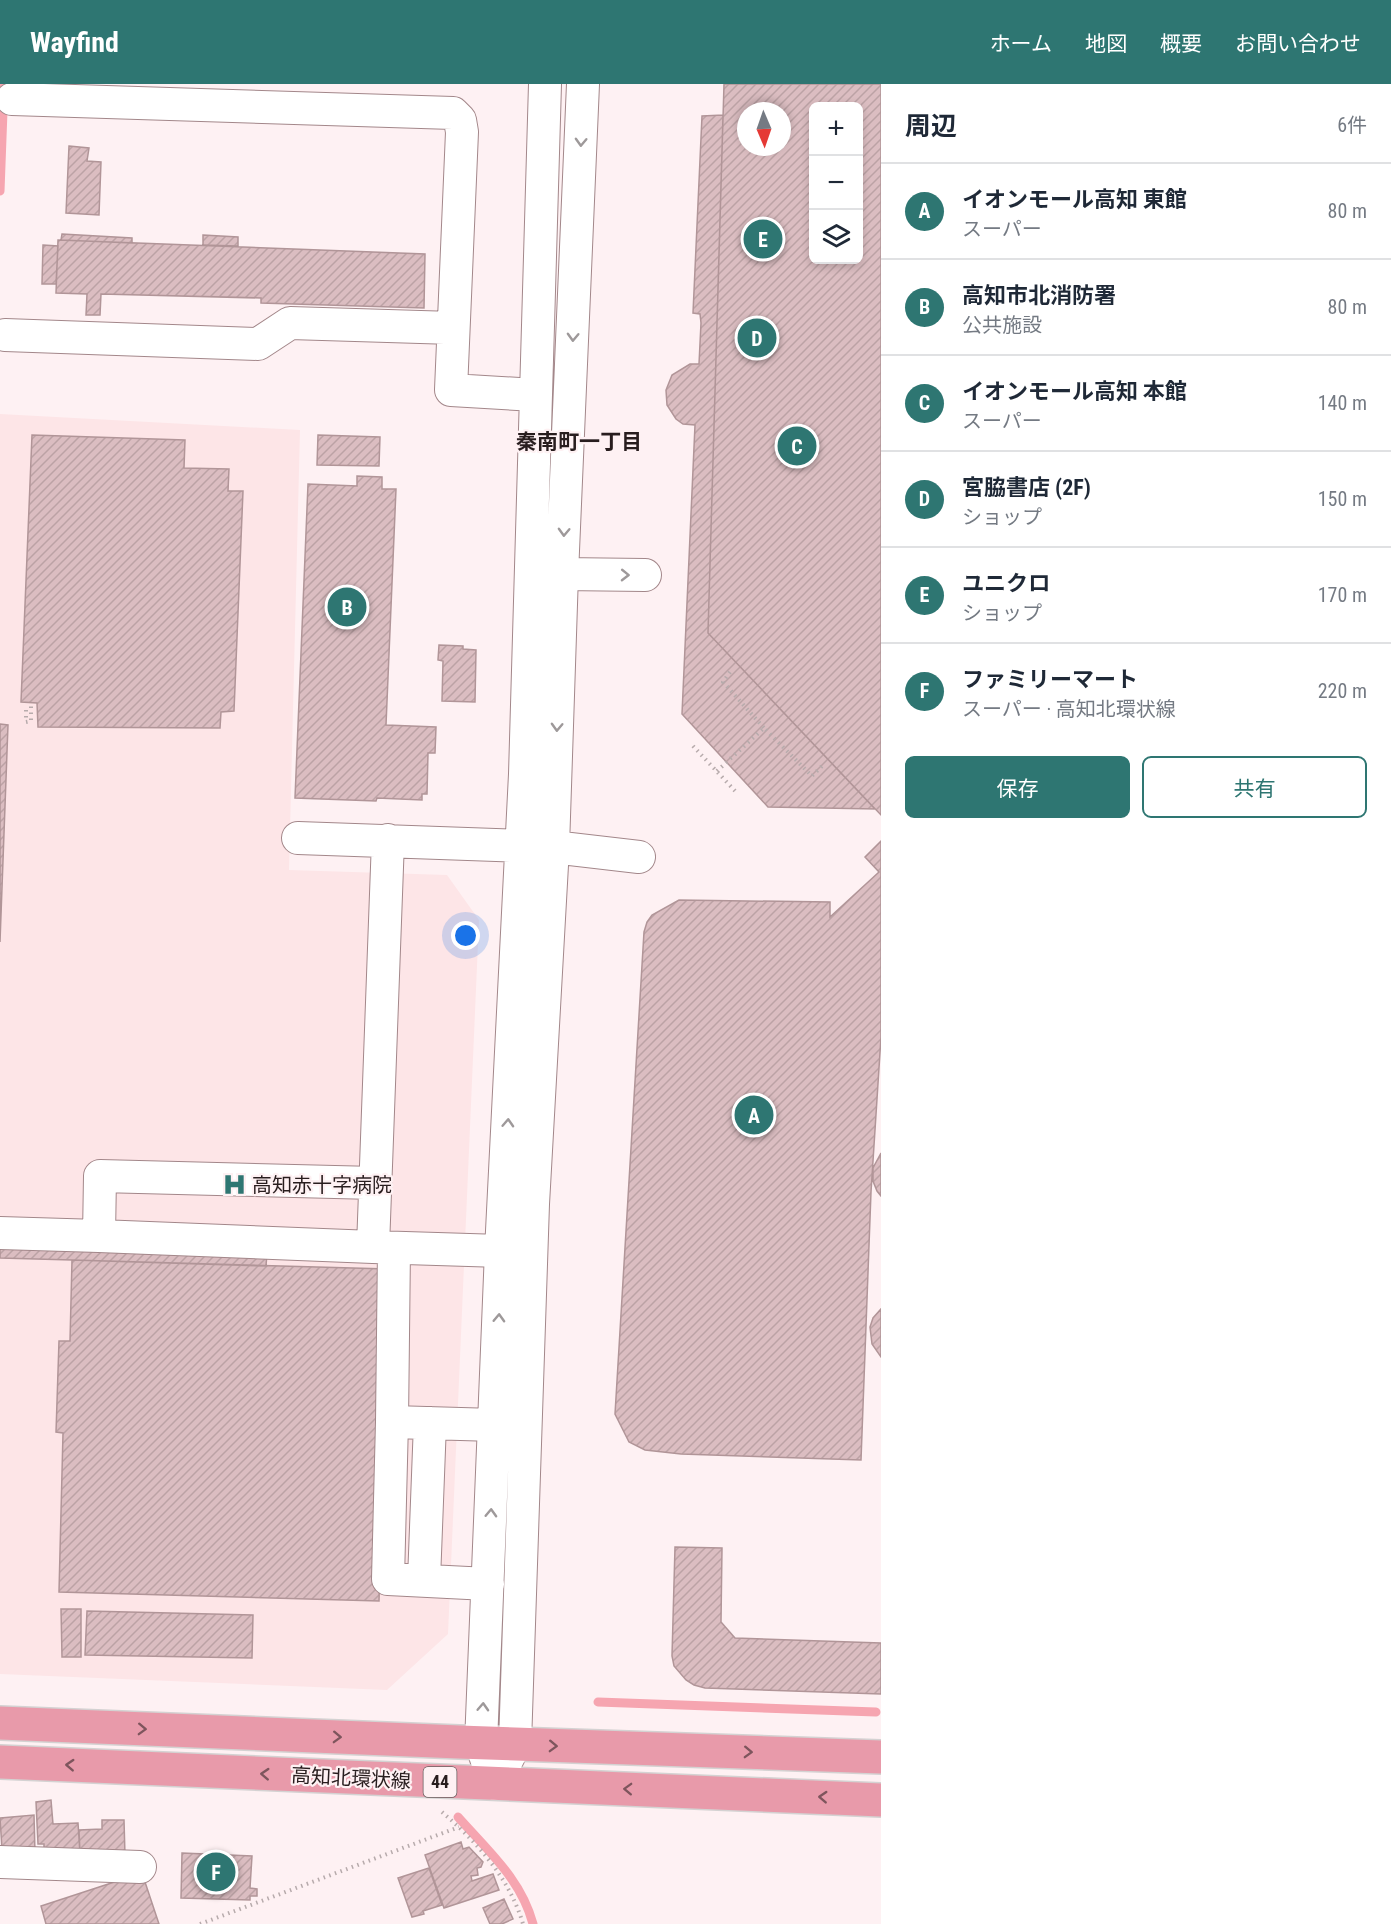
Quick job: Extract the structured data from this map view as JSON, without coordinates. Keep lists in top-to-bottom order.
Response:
{
  "streets": {
    "main road": ["高知北環状線", "44"]
  },
  "districts": ["秦南町一丁目"],
  "places": {
    "hospital": ["高知赤十字病院"]
  },
  "north": "bottom",
  "page": {
    "header": "Wayfind",
    "nav": [
      "ホーム",
      "地図",
      "概要",
      "お問い合わせ"
    ],
    "heading": ["周辺", "6件"],
    "map_buttons": ["+", "−"],
    "list": [
      {
        "mark": "A",
        "name": "イオンモール高知 東館",
        "note": "スーパー",
        "value": "80 m"
      },
      {
        "mark": "B",
        "name": "高知市北消防署",
        "note": "公共施設",
        "value": "80 m"
      },
      {
        "mark": "C",
        "name": "イオンモール高知 本館",
        "note": "スーパー",
        "value": "140 m"
      },
      {
        "mark": "D",
        "name": "宮脇書店 (2F)",
        "note": "ショップ",
        "value": "150 m"
      },
      {
        "mark": "E",
        "name": "ユニクロ",
        "note": "ショップ",
        "value": "170 m"
      },
      {
        "mark": "F",
        "name": "ファミリーマート",
        "note": "スーパー · 高知北環状線",
        "value": "220 m"
      }
    ],
    "pins": [
      "E",
      "D",
      "C",
      "B",
      "A",
      "F"
    ],
    "buttons": ["保存", "共有"]
  }
}
